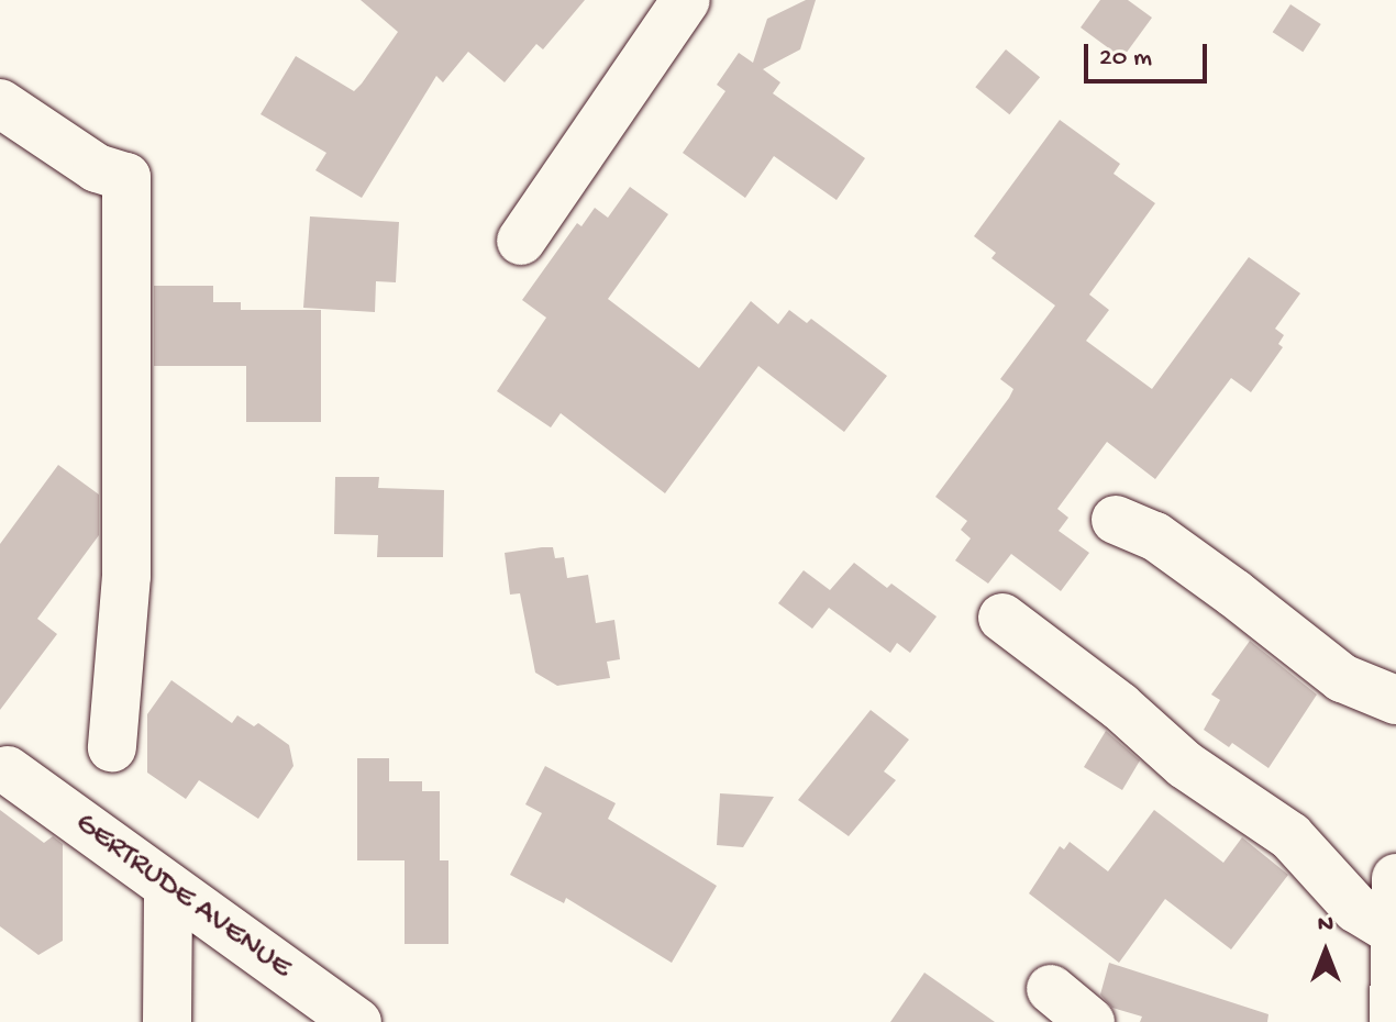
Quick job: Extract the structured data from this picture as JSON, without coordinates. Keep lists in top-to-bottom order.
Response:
{
  "streets": {
    "street": ["GERTRUDE AVENUE"]
  },
  "scale_bar": "20 m",
  "north": "top"
}
